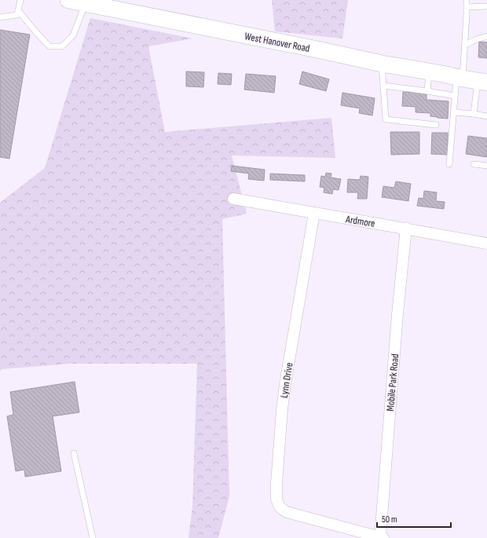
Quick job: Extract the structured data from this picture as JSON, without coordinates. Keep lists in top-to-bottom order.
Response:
{
  "streets": {
    "street": [
      "West Hanover Road",
      "Ardmore",
      "Lynn Drive",
      "Mobile Park Road"
    ]
  },
  "crossings": [
    ["Ardmore", "Lynn Drive"],
    ["Ardmore", "Mobile Park Road"],
    ["Lynn Drive", "Mobile Park Road"]
  ],
  "scale_bar": "50 m"
}
